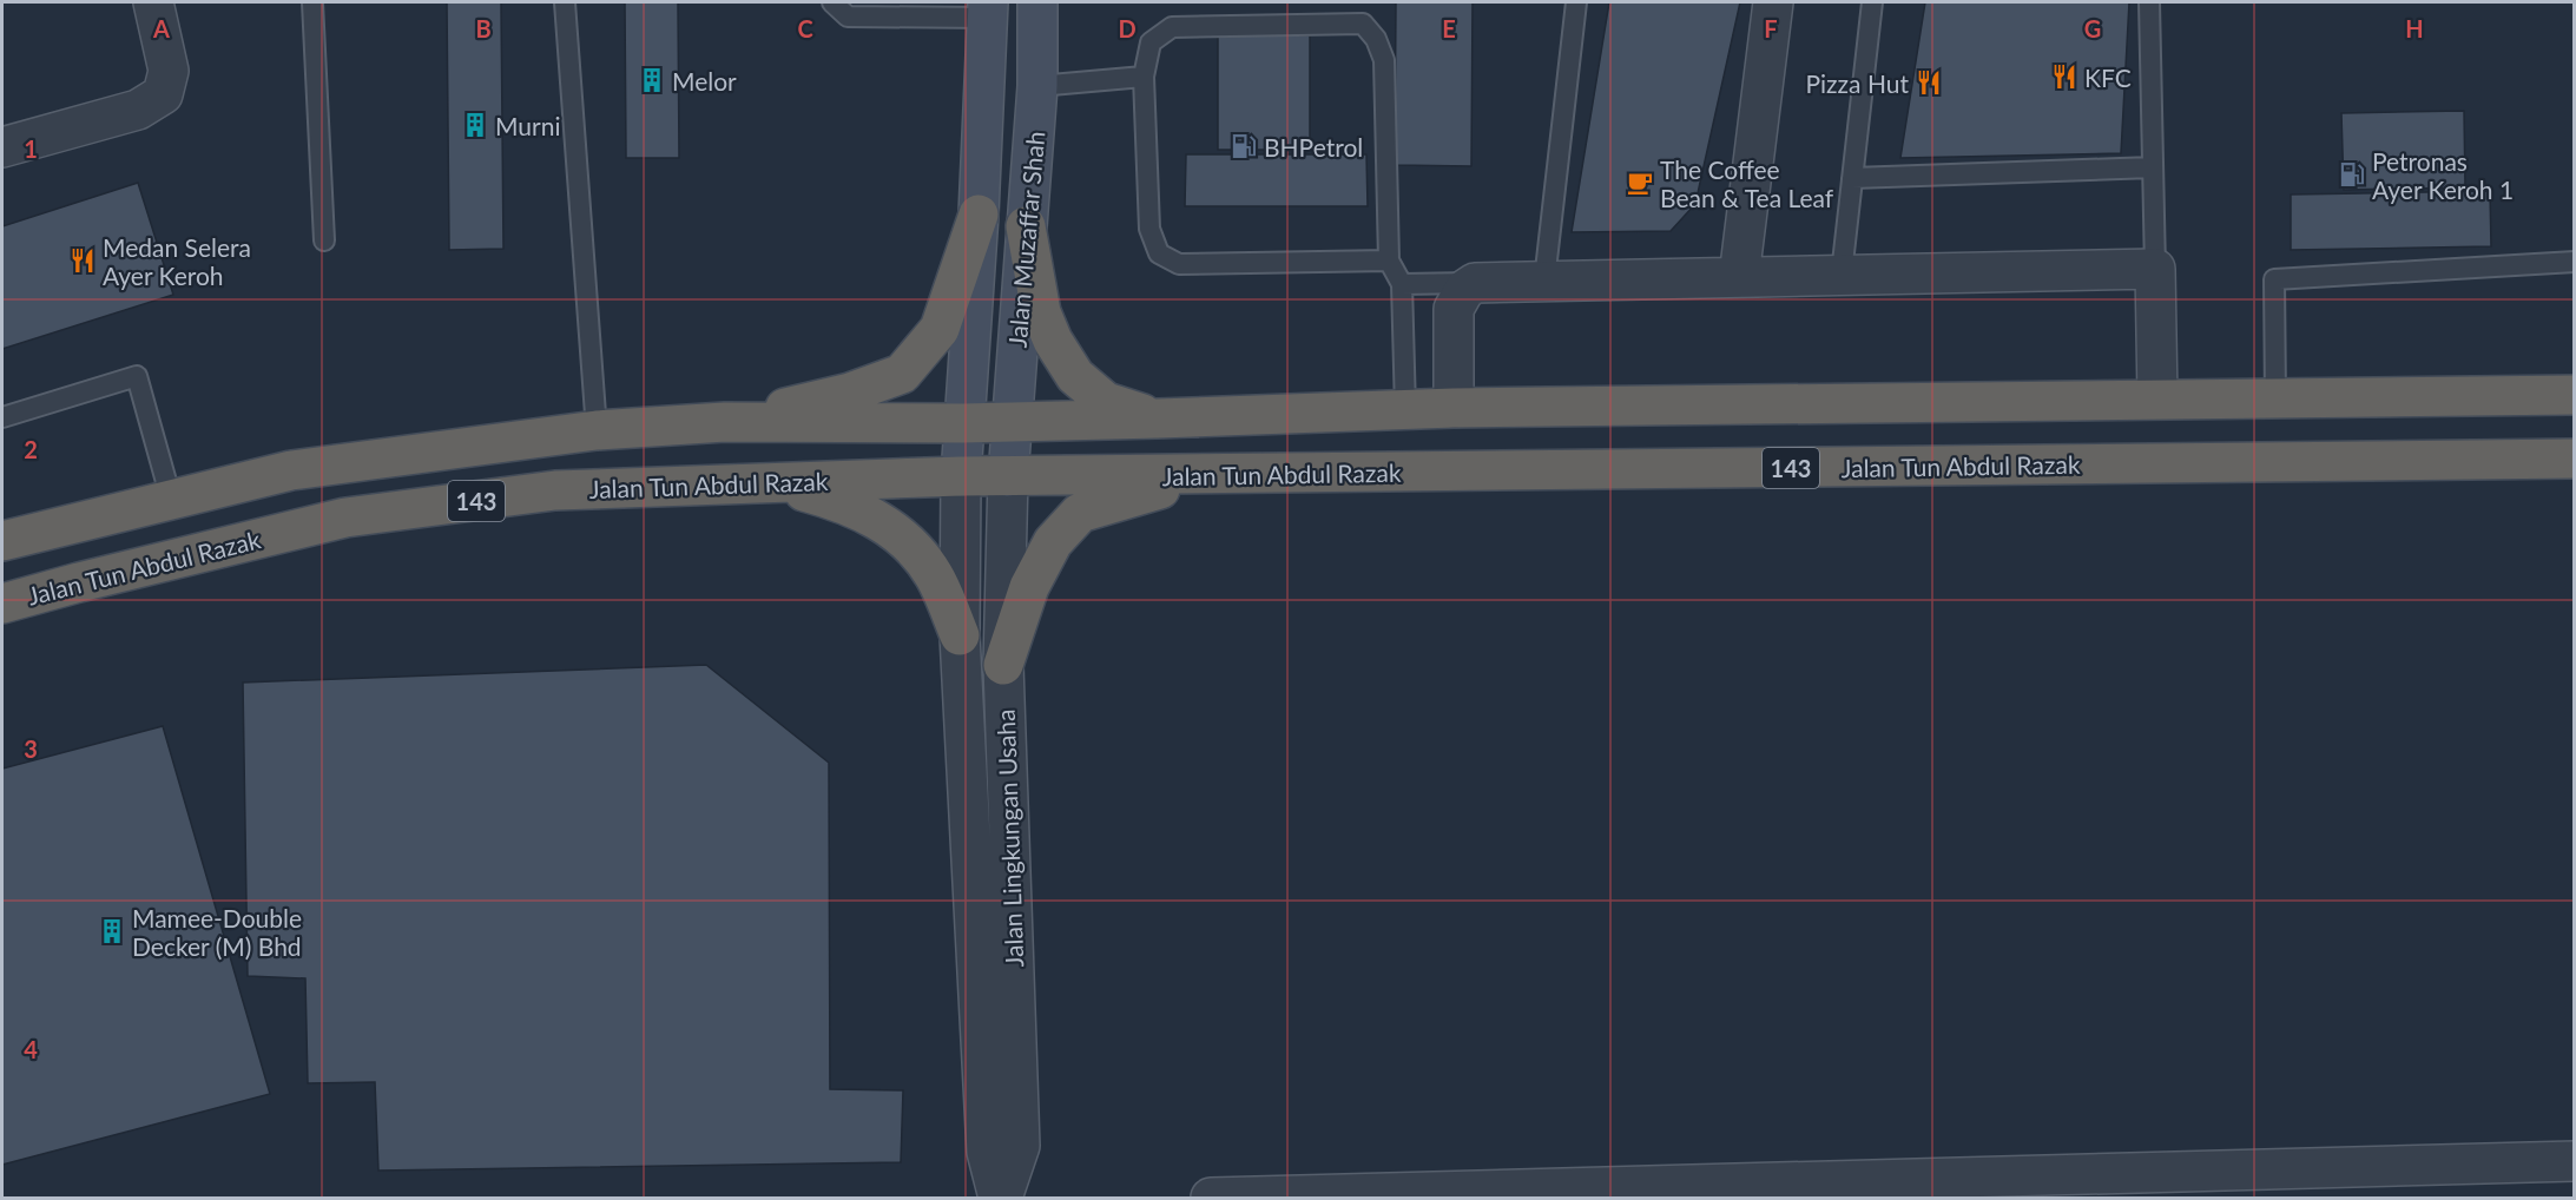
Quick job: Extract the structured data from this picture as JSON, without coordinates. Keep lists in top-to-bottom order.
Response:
{
  "streets": {
    "highway": ["Jalan Tun Abdul Razak", "143"],
    "main road": ["Jalan Muzaffar Shah"],
    "street": ["Jalan Lingkungan Usaha"]
  },
  "crossings": [
    ["Jalan Muzaffar Shah", "Jalan Tun Abdul Razak"],
    ["Jalan Muzaffar Shah", "143"],
    ["Jalan Muzaffar Shah", "Jalan Lingkungan Usaha"],
    ["Jalan Tun Abdul Razak", "Jalan Lingkungan Usaha"]
  ],
  "places": {
    "restaurant": ["KFC", "Pizza Hut", "Medan Selera Ayer Keroh"],
    "building": ["Melor", "Murni", "Mamee-Double Decker (M) Bhd"],
    "fuel station": ["BHPetrol", "Petronas Ayer Keroh 1"],
    "cafe": ["The Coffee Bean & Tea Leaf"]
  },
  "grid": {
    "columns": [
      "A",
      "B",
      "C",
      "D",
      "E",
      "F",
      "G",
      "H"
    ],
    "rows": [
      "1",
      "2",
      "3",
      "4"
    ]
  }
}
